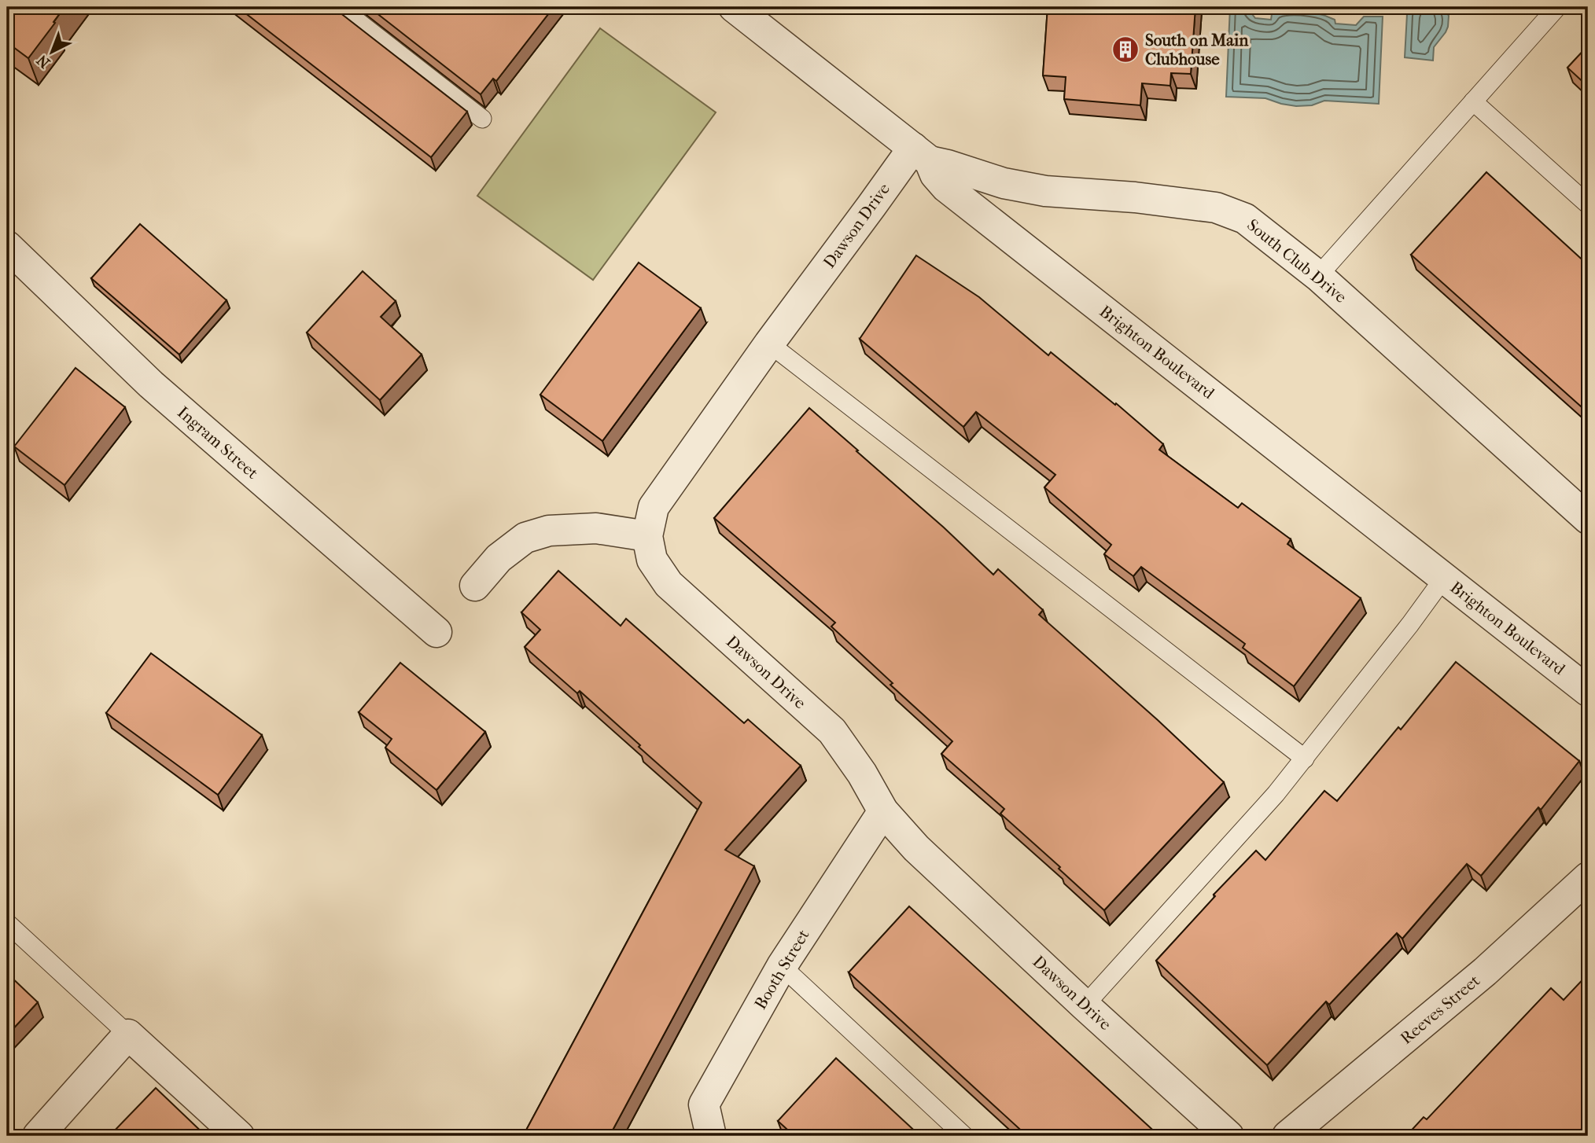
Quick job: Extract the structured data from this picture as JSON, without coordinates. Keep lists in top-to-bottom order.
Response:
{
  "streets": {
    "street": [
      "Dawson Drive",
      "South Club Drive",
      "Brighton Boulevard",
      "Ingram Street",
      "Booth Street",
      "Reeves Street"
    ]
  },
  "crossings": [
    ["Dawson Drive", "South Club Drive"],
    ["Dawson Drive", "Brighton Boulevard"],
    ["Dawson Drive", "Booth Street"],
    ["South Club Drive", "Brighton Boulevard"]
  ],
  "places": {
    "building": ["South on Main Clubhouse"]
  },
  "north": "bottom left"
}
